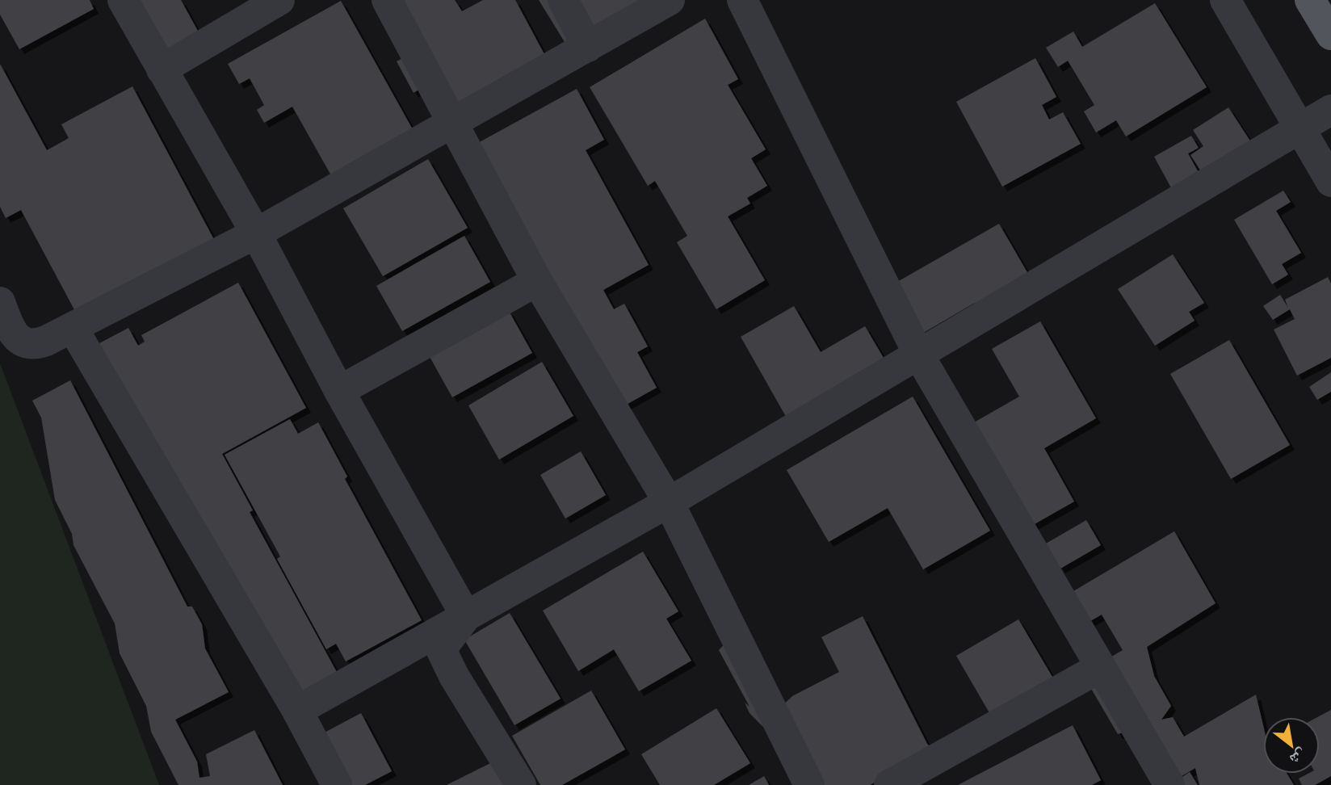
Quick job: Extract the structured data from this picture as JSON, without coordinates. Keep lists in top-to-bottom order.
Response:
{
  "north": "bottom right"
}
